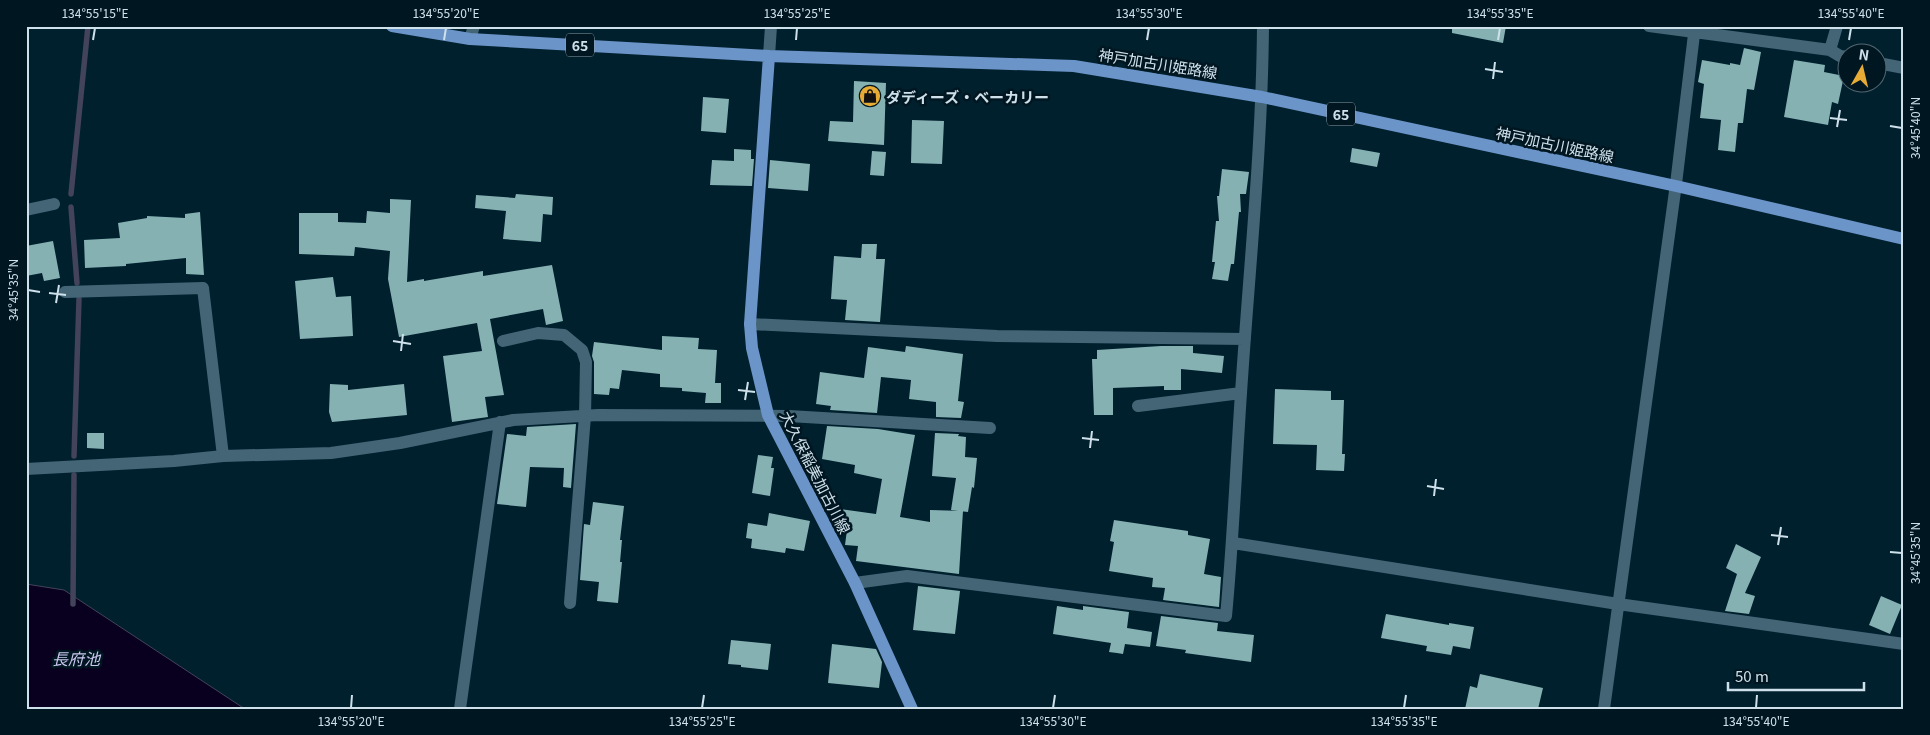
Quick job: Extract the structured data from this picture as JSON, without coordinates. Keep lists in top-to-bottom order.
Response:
{
  "streets": {
    "main road": ["65", "神戸加古川姫路線", "大久保稲美加古川線"]
  },
  "crossings": [
    ["神戸加古川姫路線", "大久保稲美加古川線"]
  ],
  "water": ["長府池"],
  "places": {
    "shop": ["ダディーズ・ベーカリー"]
  },
  "scale_bar": "50 m",
  "north": "top",
  "coordinates": [
    "134°55'15\"E",
    "134°55'20\"E",
    "134°55'25\"E",
    "134°55'30\"E",
    "134°55'35\"E",
    "134°55'40\"E",
    "34°45'40\"N",
    "34°45'35\"N"
  ]
}
